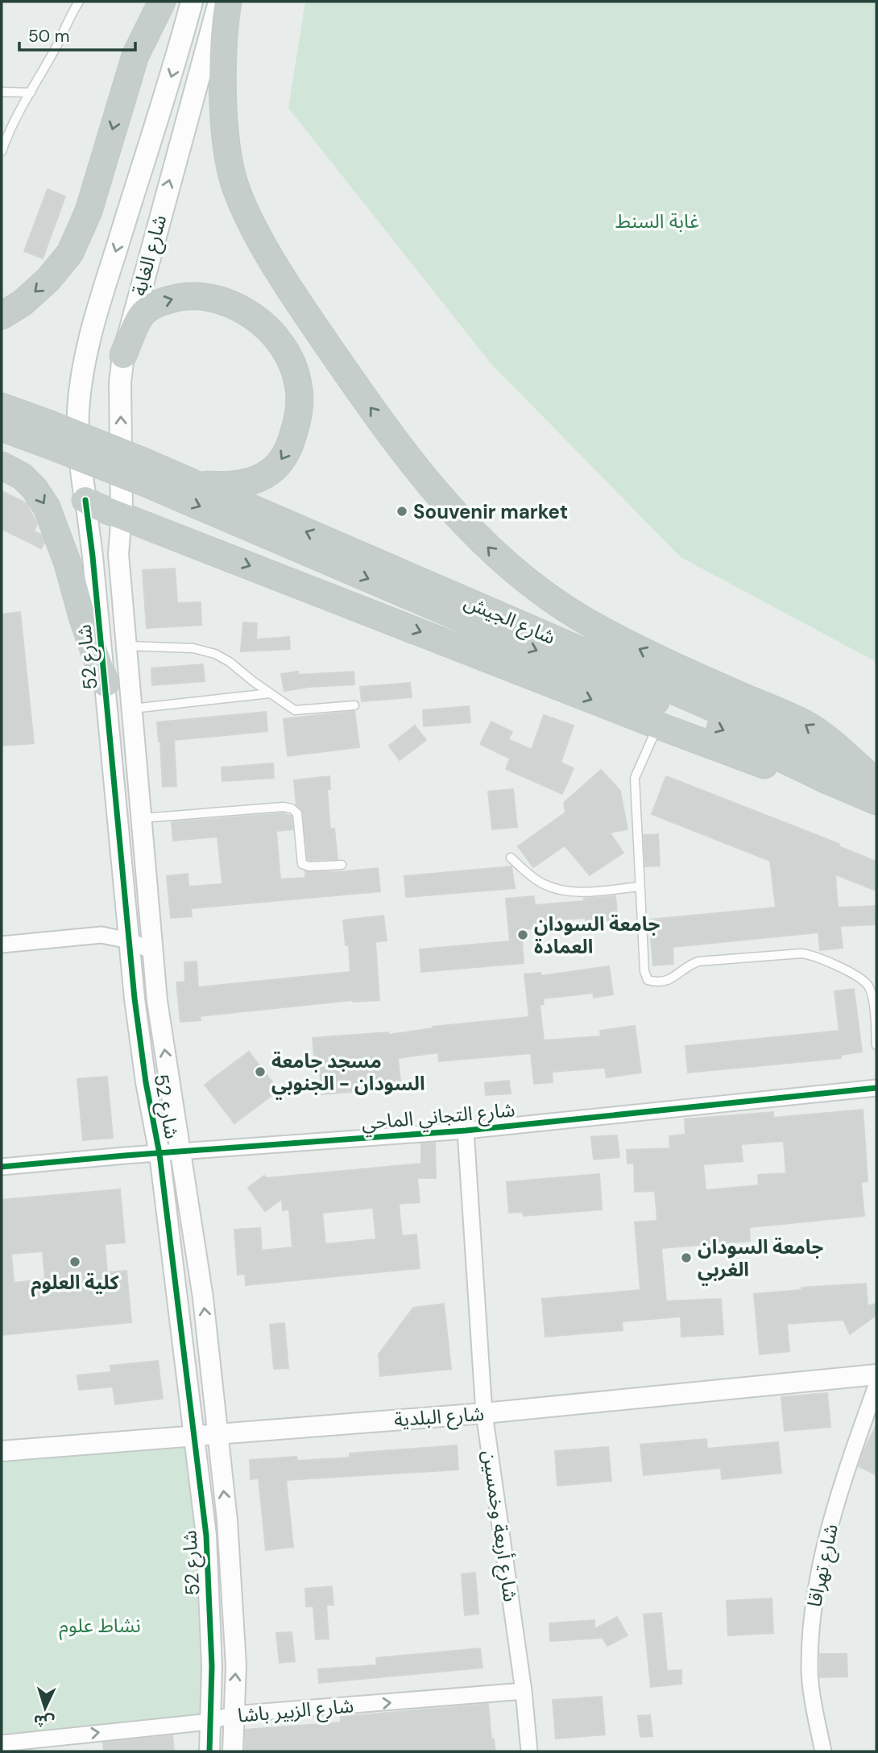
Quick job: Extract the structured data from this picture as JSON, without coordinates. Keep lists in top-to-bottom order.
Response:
{
  "streets": {
    "highway": ["شارع الجيش"],
    "main road": ["شارع الغابة"],
    "street": [
      "شارع 52",
      "شارع التجاني الماحي",
      "شارع البلدية",
      "شارع أربعة وخمسين",
      "شارع تهراقا",
      "شارع الزبير باشا"
    ]
  },
  "crossings": [
    ["شارع الغابة", "شارع 52"],
    ["شارع 52", "شارع التجاني الماحي"],
    ["شارع 52", "شارع البلدية"],
    ["شارع 52", "شارع الزبير باشا"],
    ["شارع التجاني الماحي", "شارع أربعة وخمسين"],
    ["شارع البلدية", "شارع أربعة وخمسين"],
    ["شارع أربعة وخمسين", "شارع الزبير باشا"]
  ],
  "one_way": ["شارع الزبير باشا"],
  "parks": ["غابة السنط", "نشاط علوم"],
  "places": [
    "Souvenir market",
    "جامعة السودان العمادة",
    "مسجد جامعة السودان - الجنوبي",
    "جامعة السودان الغربي",
    "كلية العلوم"
  ],
  "scale_bar": "50 m",
  "north": "bottom"
}
